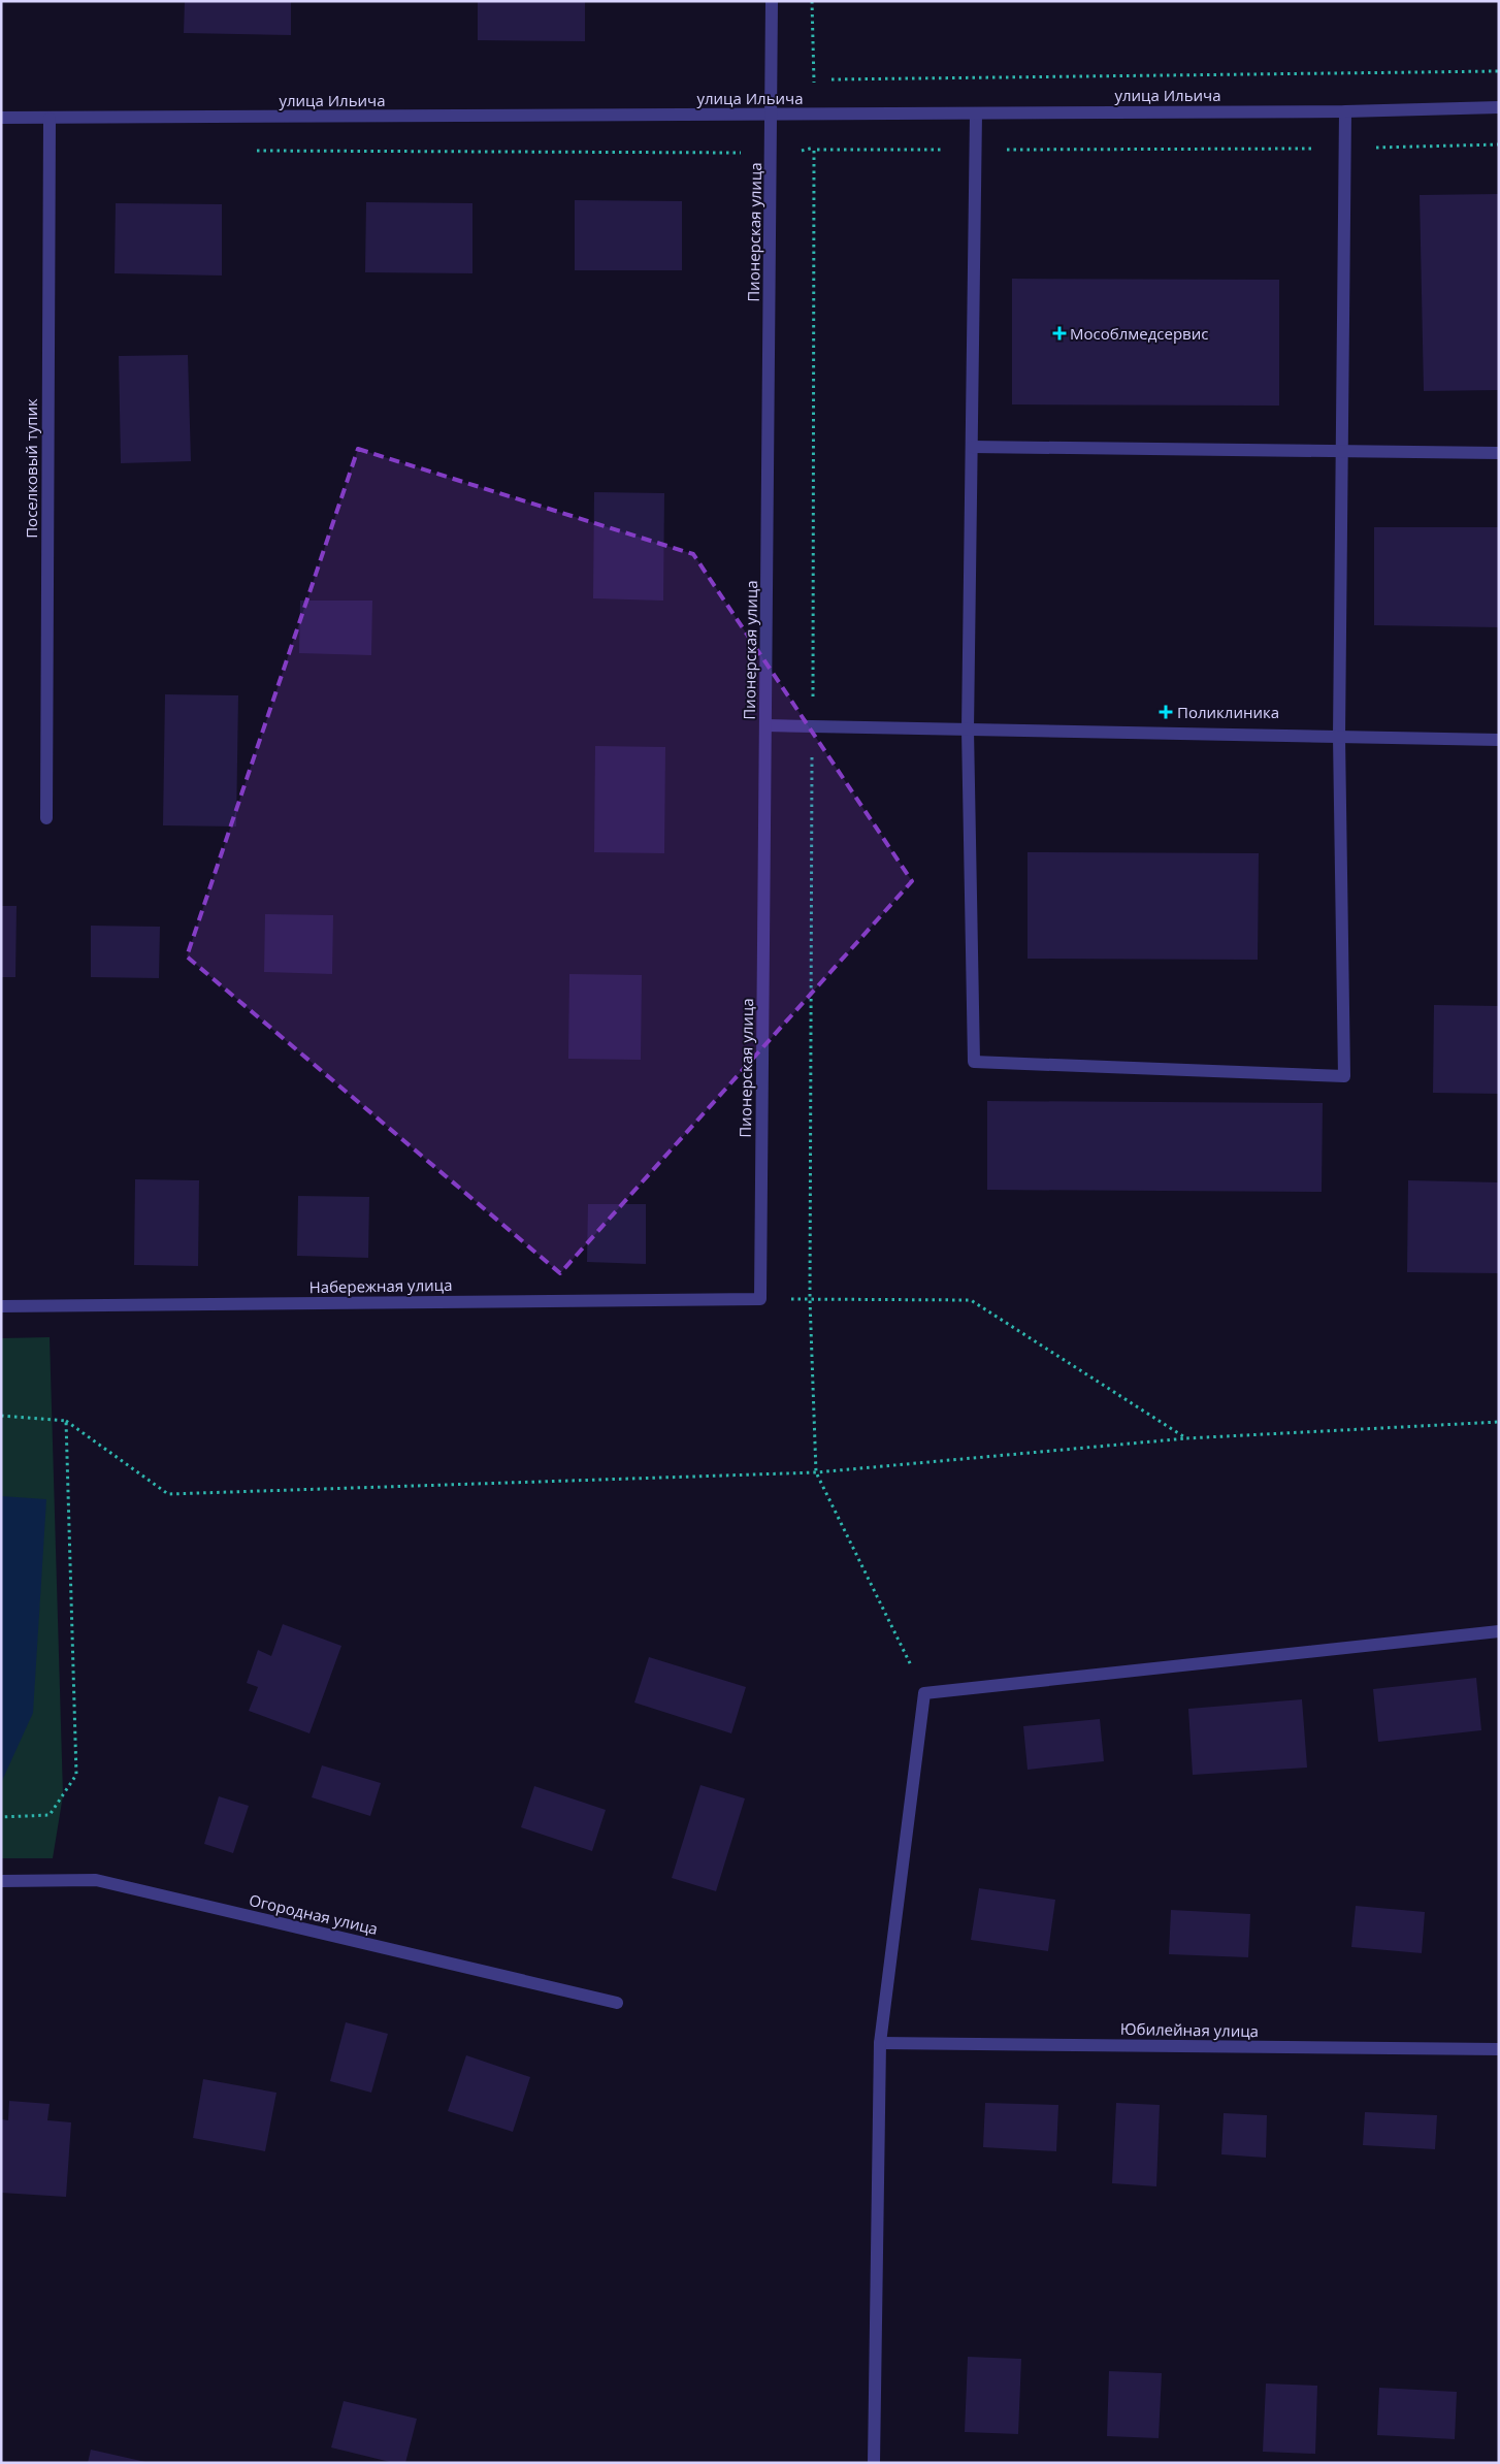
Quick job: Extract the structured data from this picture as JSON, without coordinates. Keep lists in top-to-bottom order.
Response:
{
  "streets": {
    "street": [
      "улица Ильича",
      "Пионерская улица",
      "Поселковый тупик",
      "Набережная улица",
      "Огородная улица",
      "Юбилейная улица"
    ]
  },
  "crossings": [
    ["улица Ильича", "Пионерская улица"],
    ["улица Ильича", "Поселковый тупик"],
    ["Пионерская улица", "Набережная улица"]
  ],
  "places": {
    "health": ["Мособлмедсервис", "Поликлиника"]
  }
}
